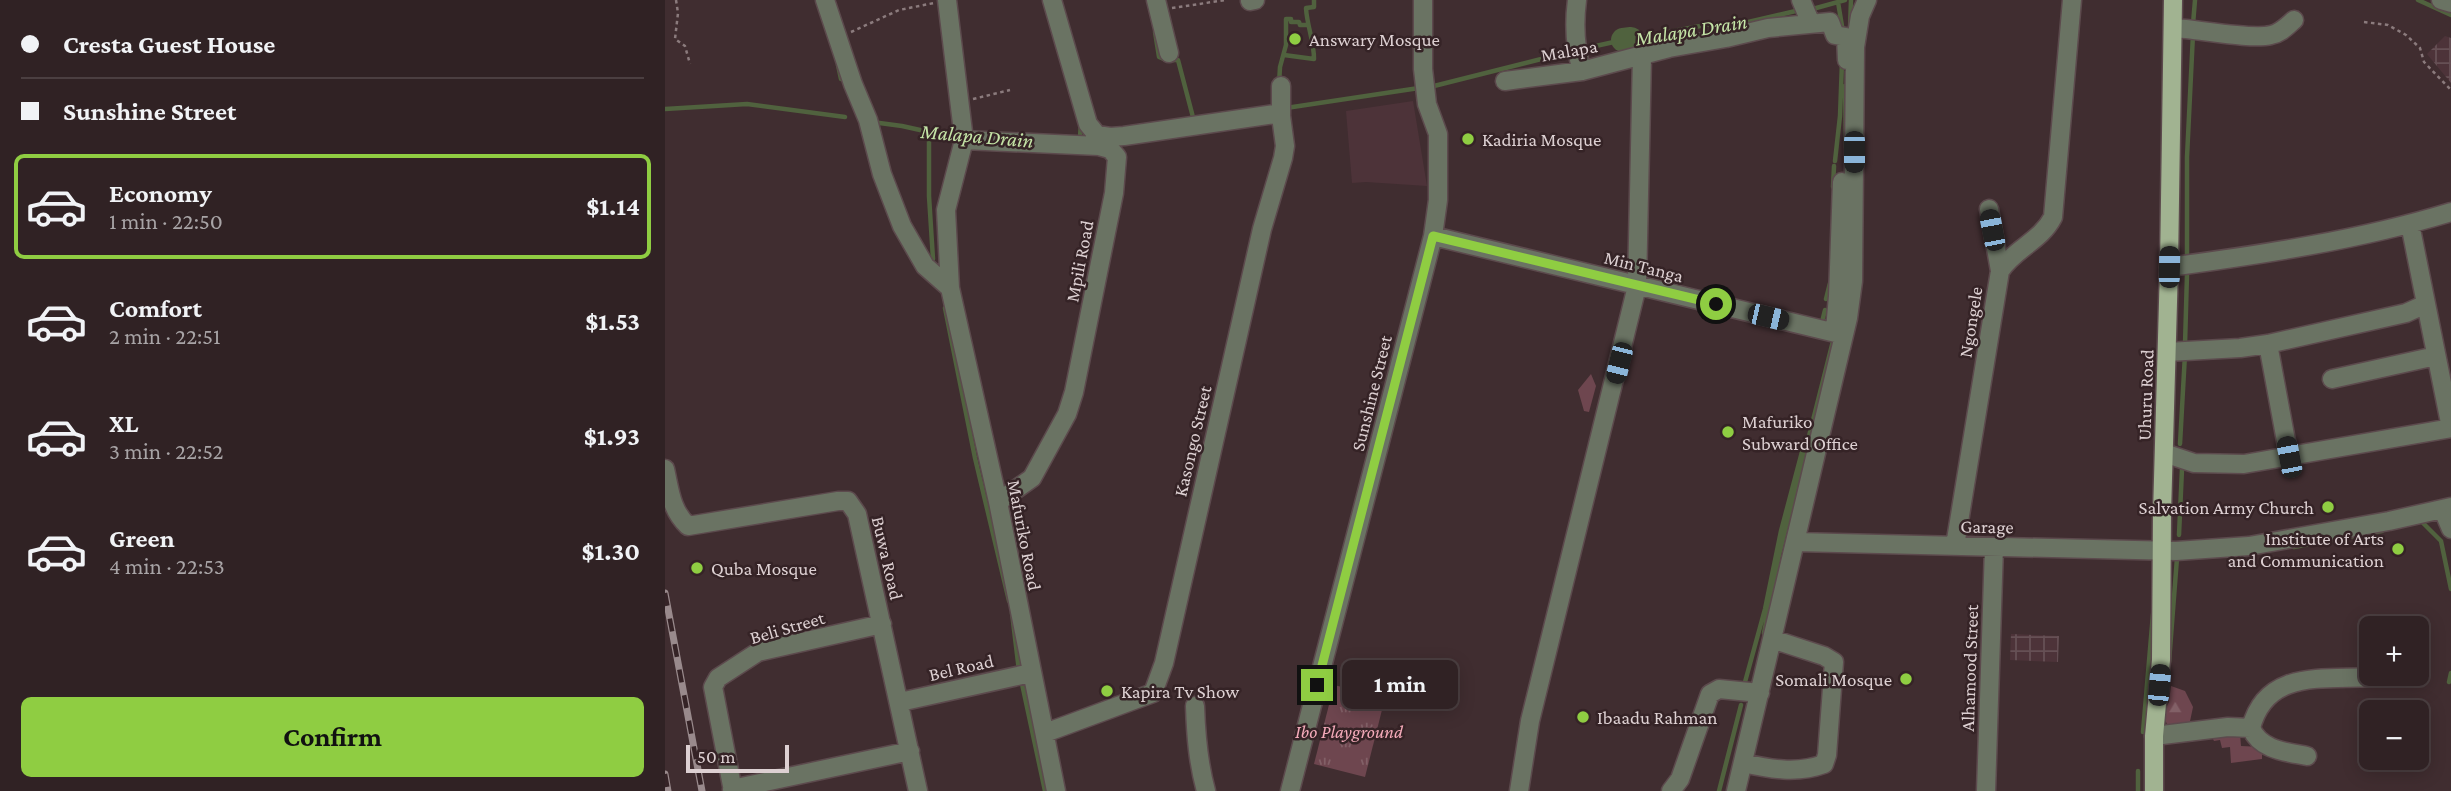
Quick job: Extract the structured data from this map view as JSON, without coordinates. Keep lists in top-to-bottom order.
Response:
{
  "streets": {
    "main road": ["Uhuru Road"],
    "street": [
      "Malapa",
      "Mpili Road",
      "Min Tanga",
      "Ngongele",
      "Sunshine Street",
      "Kasongo Street",
      "Garage",
      "Mafuriko Road",
      "Buwa Road",
      "Beli Street",
      "Bel Road",
      "Alhamood Street"
    ]
  },
  "crossings": [
    ["Mpili Road", "Mafuriko Road"],
    ["Min Tanga", "Sunshine Street"],
    ["Ngongele", "Garage"],
    ["Uhuru Road", "Garage"],
    ["Kasongo Street", "Mafuriko Road"],
    ["Garage", "Alhamood Street"],
    ["Mafuriko Road", "Bel Road"],
    ["Buwa Road", "Beli Street"],
    ["Buwa Road", "Bel Road"]
  ],
  "water": ["Malapa Drain"],
  "parks": ["Ibo Playground"],
  "places": [
    "Answary Mosque",
    "Kadiria Mosque",
    "Mafuriko Subward Office",
    "Salvation Army Church",
    "Institute of Arts and Communication",
    "Quba Mosque",
    "Somali Mosque",
    "Kapira Tv Show",
    "Ibaadu Rahman"
  ],
  "scale_bar": "50 m",
  "page": {
    "banner": ["Cresta Guest House", "Sunshine Street"],
    "list": [
      {
        "name": "Economy",
        "note": "1 min · 22:50",
        "value": "$1.14"
      },
      {
        "name": "Comfort",
        "note": "2 min · 22:51",
        "value": "$1.53"
      },
      {
        "name": "XL",
        "note": "3 min · 22:52",
        "value": "$1.93"
      },
      {
        "name": "Green",
        "note": "4 min · 22:53",
        "value": "$1.30"
      }
    ],
    "map_buttons": ["+", "−"],
    "bubble": "1 min",
    "buttons": "Confirm",
    "scale": "50 m"
  }
}
